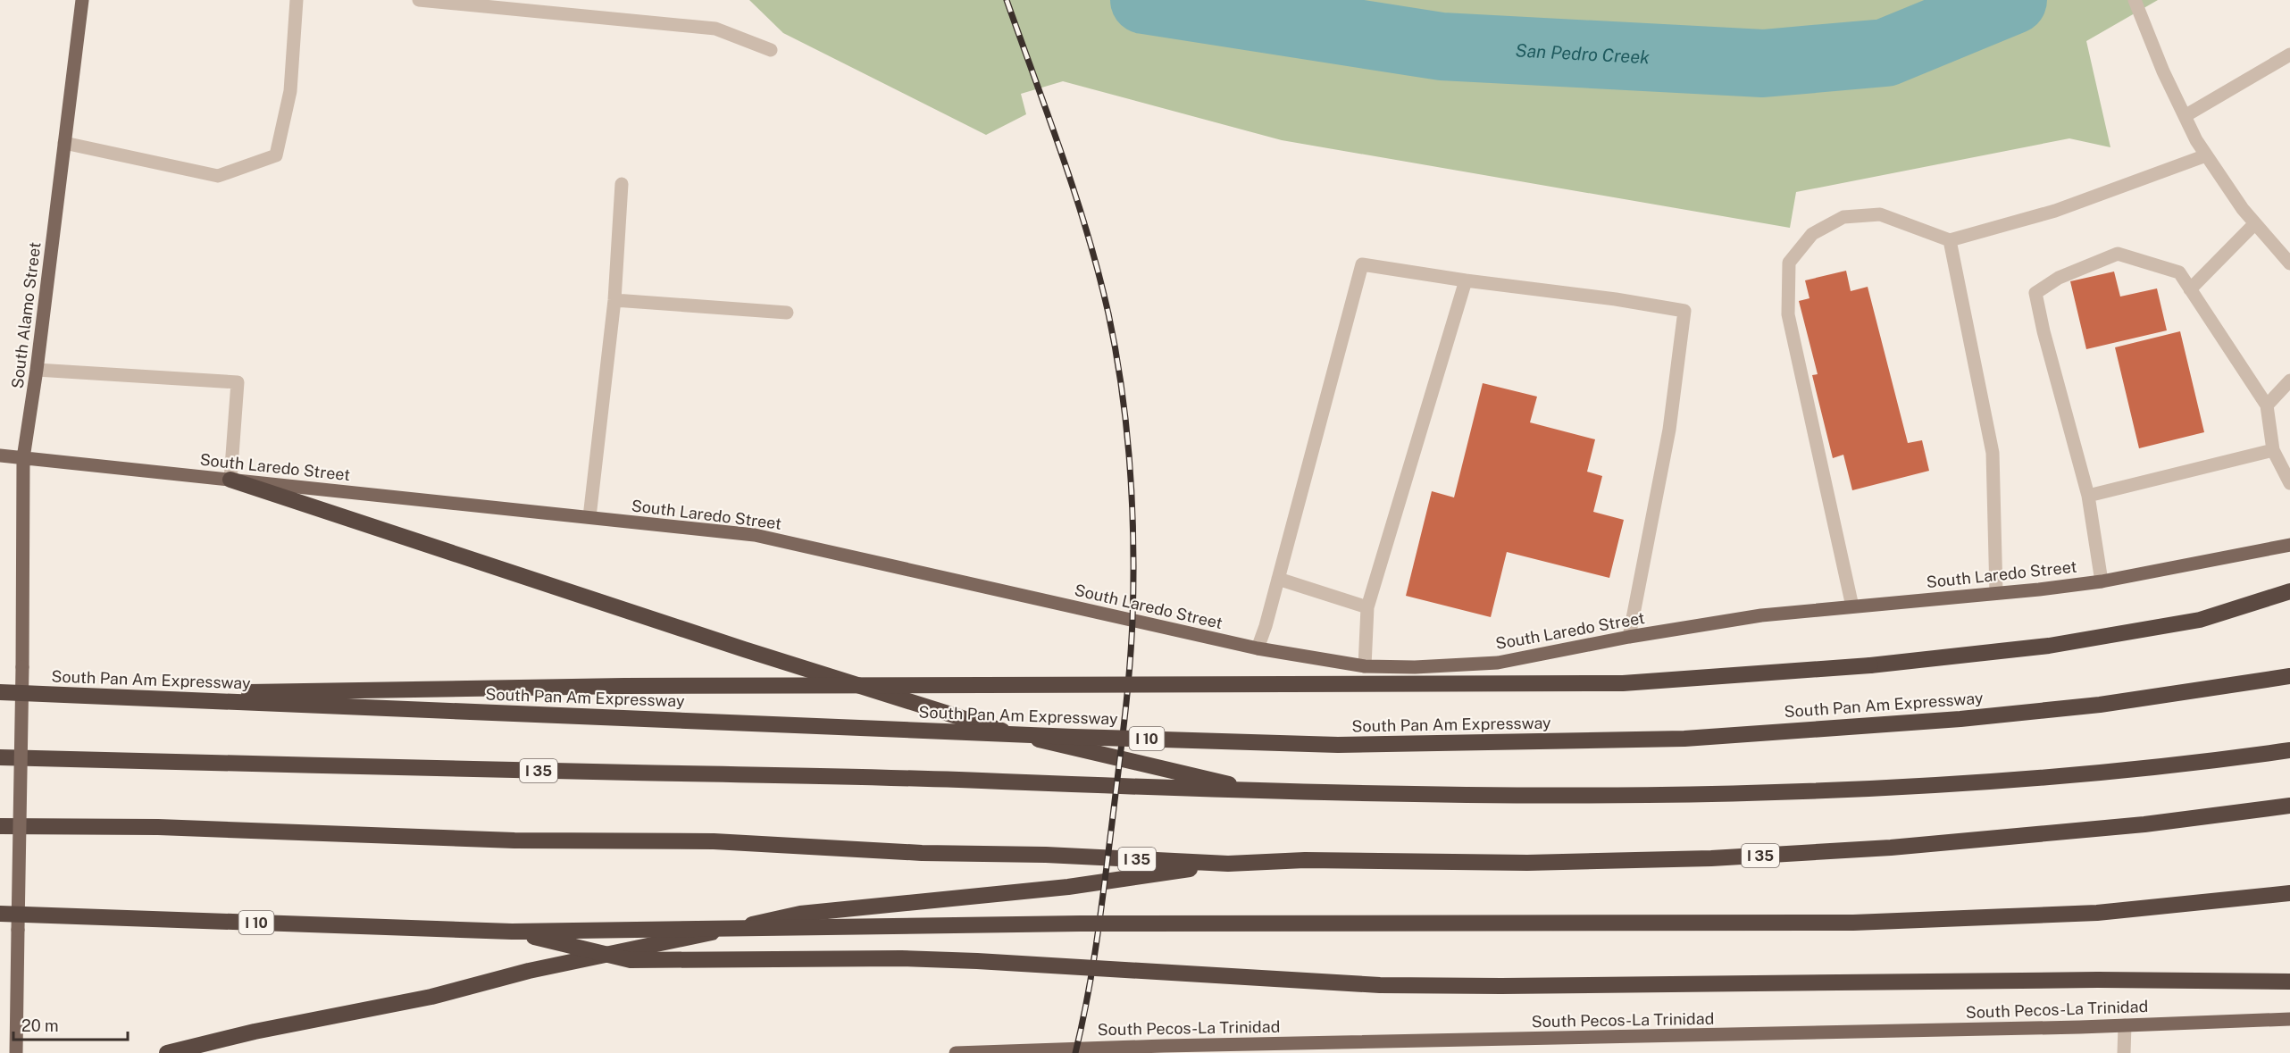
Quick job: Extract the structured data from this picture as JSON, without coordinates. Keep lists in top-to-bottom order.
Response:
{
  "streets": {
    "highway": ["South Pan Am Expressway", "I 10", "I 35"],
    "main road": ["South Alamo Street", "South Laredo Street", "South Pecos-La Trinidad"]
  },
  "crossings": [
    ["South Alamo Street", "South Laredo Street"]
  ],
  "water": ["San Pedro Creek"],
  "scale_bar": "20 m"
}
